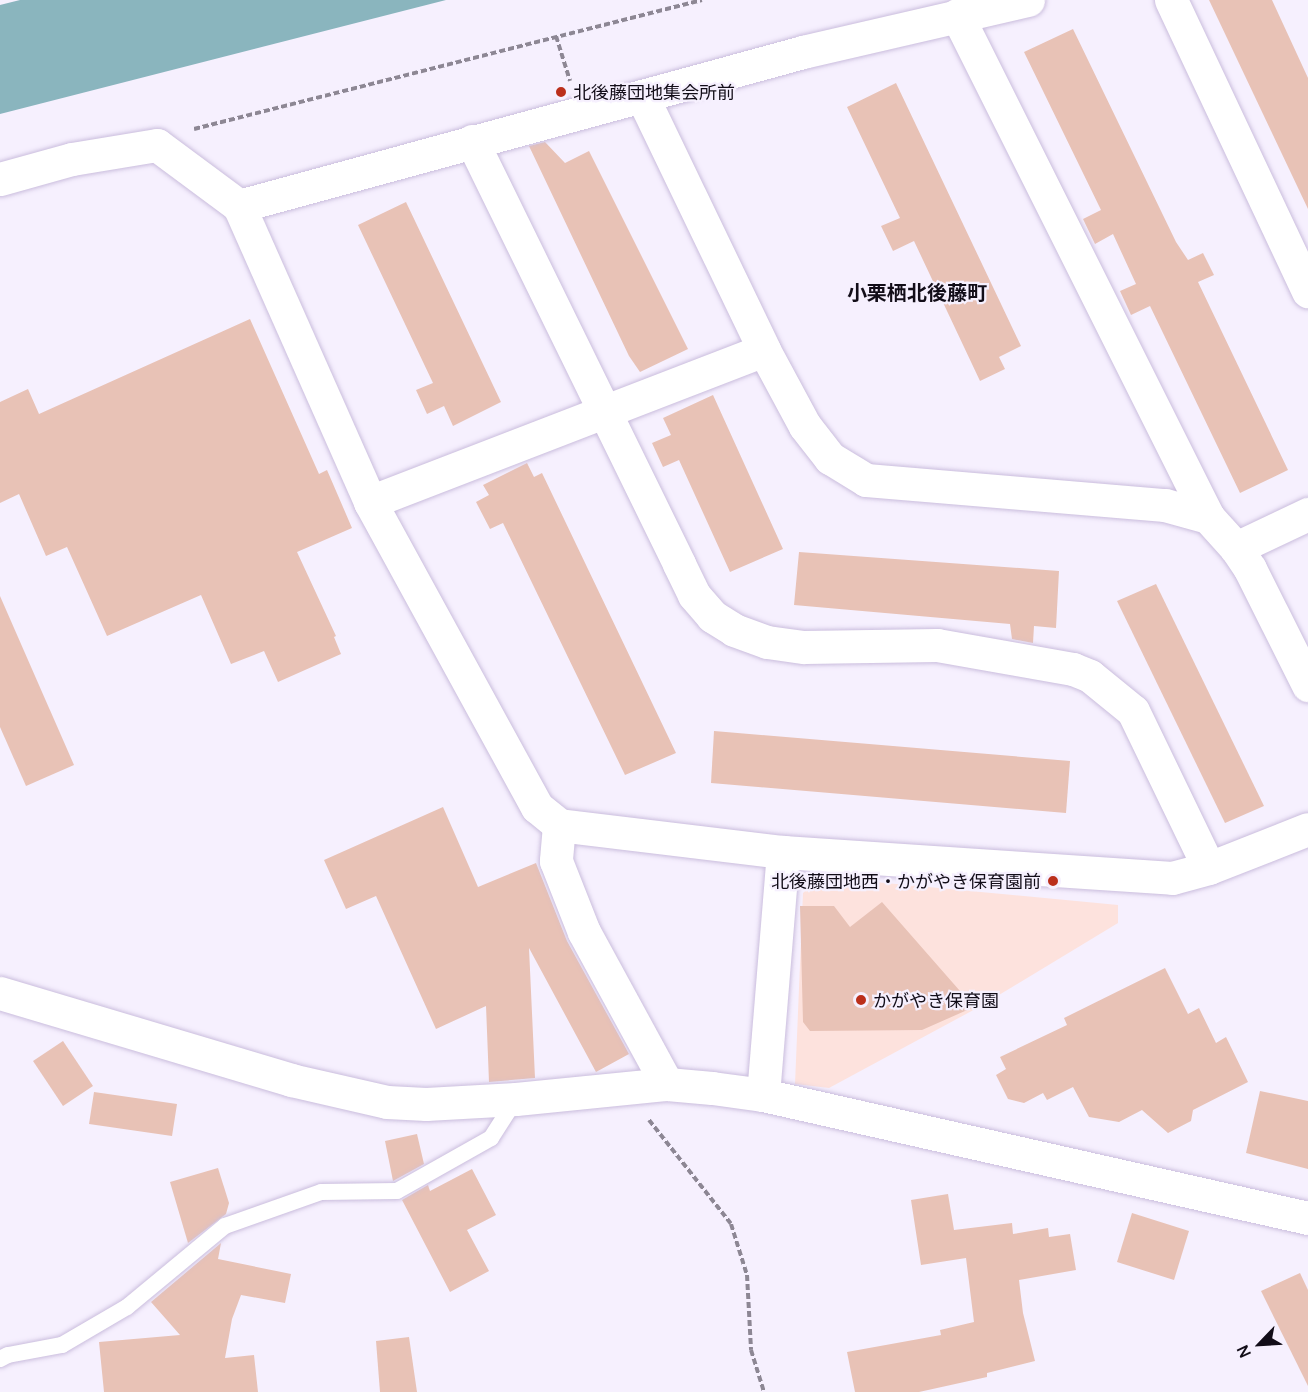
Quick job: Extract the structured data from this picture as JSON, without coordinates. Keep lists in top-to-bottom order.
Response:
{
  "districts": ["小栗栖北後藤町"],
  "places": ["北後藤団地集会所前", "北後藤団地西・かがやき保育園前", "かがやき保育園"],
  "north": "bottom left"
}
